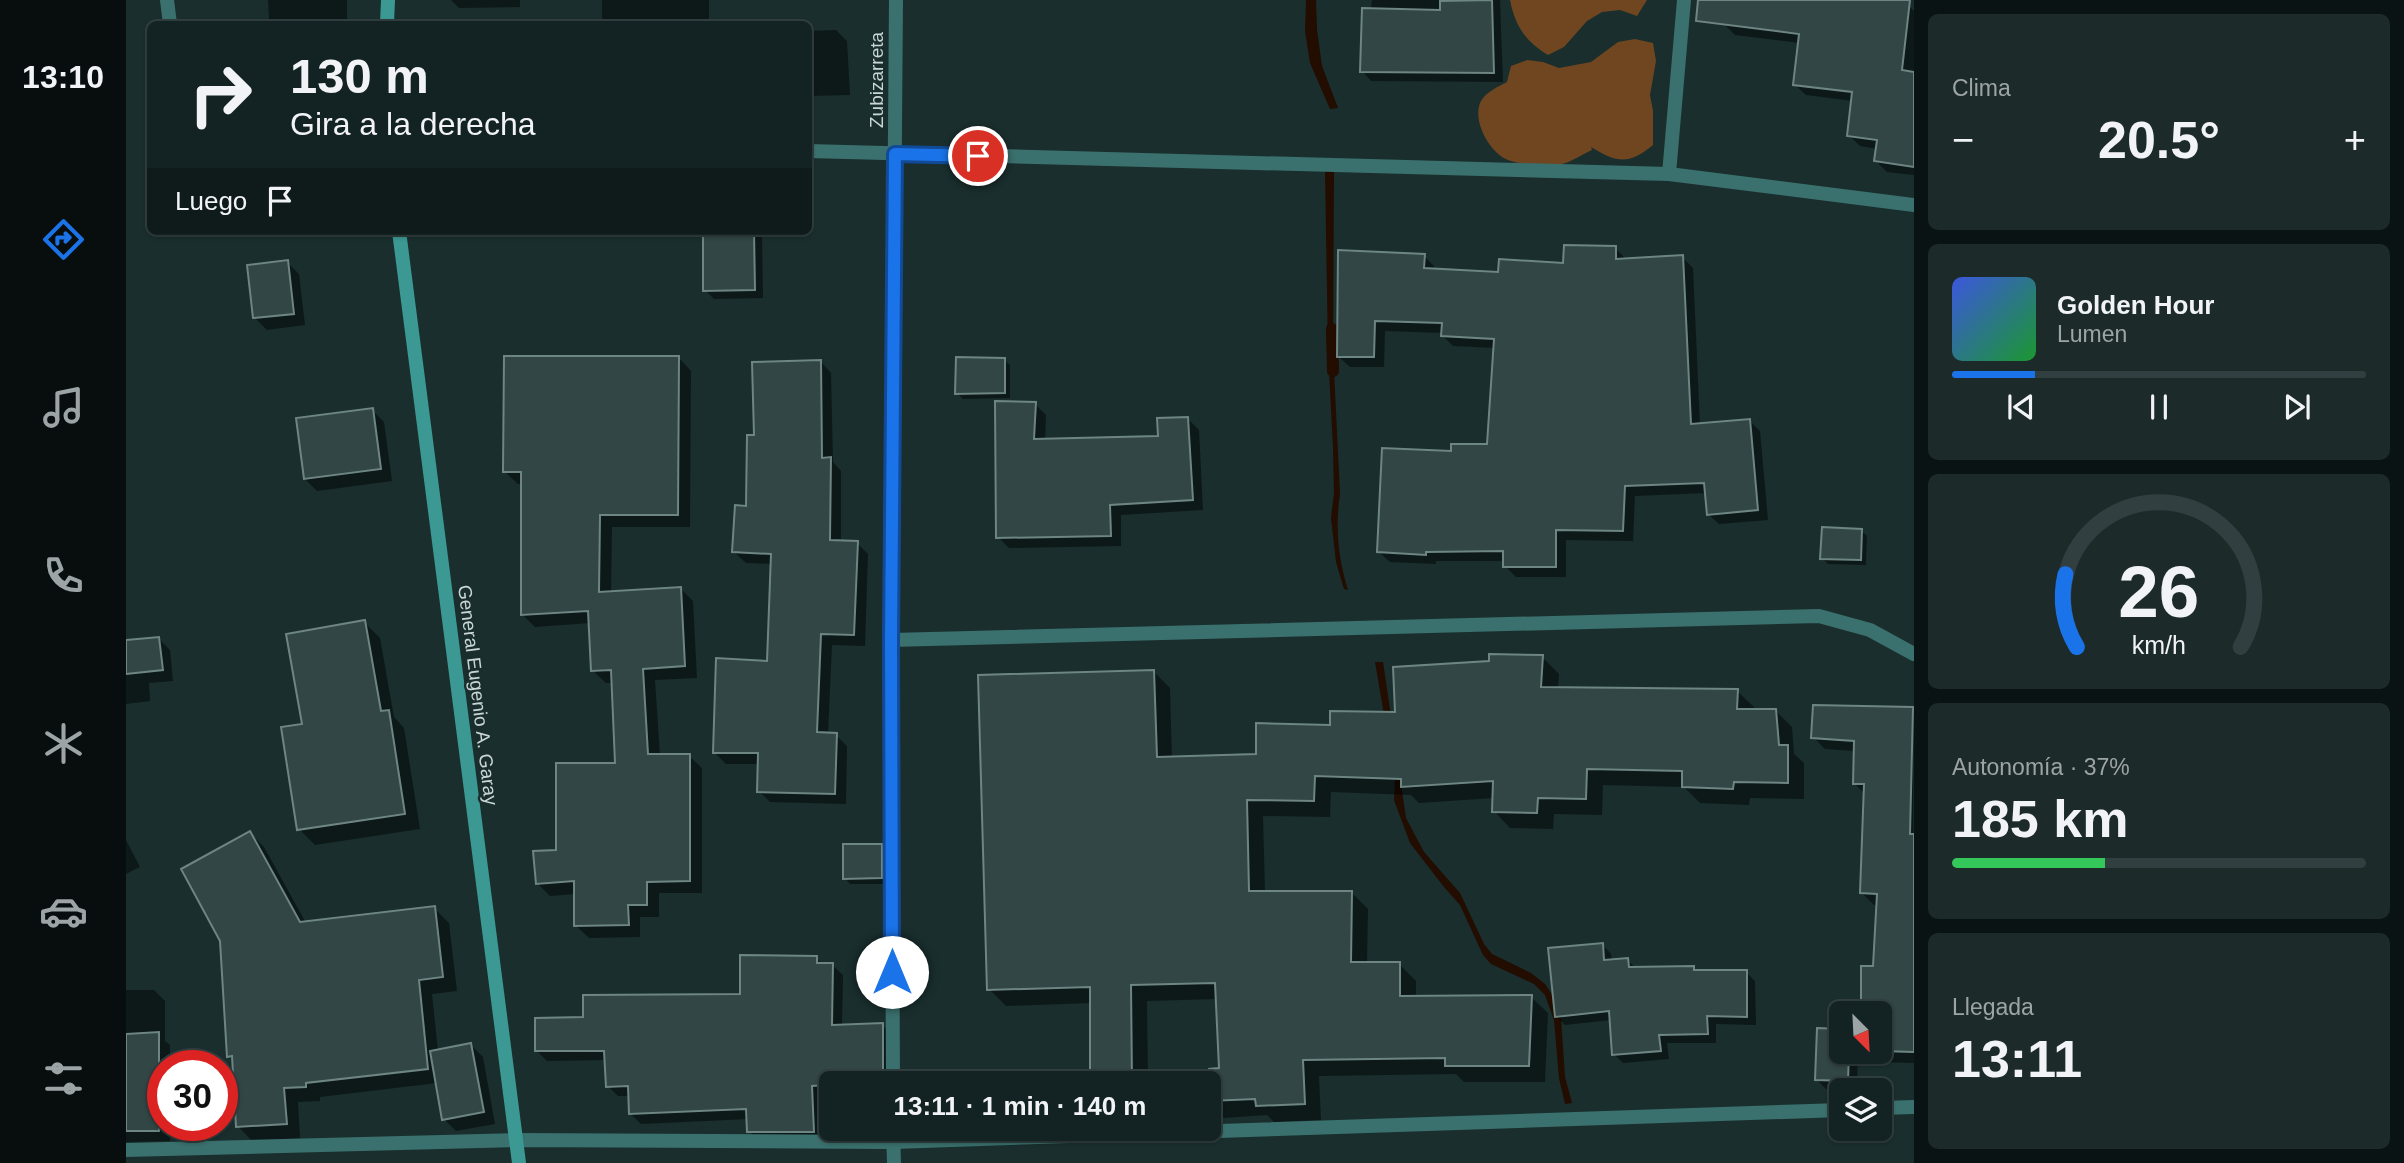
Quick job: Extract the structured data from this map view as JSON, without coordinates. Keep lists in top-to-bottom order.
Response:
{
  "streets": {
    "street": ["Zubizarreta", "General Eugenio A. Garay"]
  },
  "north": "bottom right",
  "page": {
    "tabs": "13:10",
    "tile": [
      "Clima",
      ["Autonomía · 37%", "185 km"],
      ["Llegada", "13:11"]
    ],
    "turn": ["130 m", "Gira a la derecha"],
    "heat": ["−", "20.5°", "+"],
    "then": "Luego",
    "song": ["Golden Hour", "Lumen"],
    "limit": "30",
    "trip": "13:11 · 1 min · 140 m",
    "gauge": ["26", "km/h"]
  }
}
